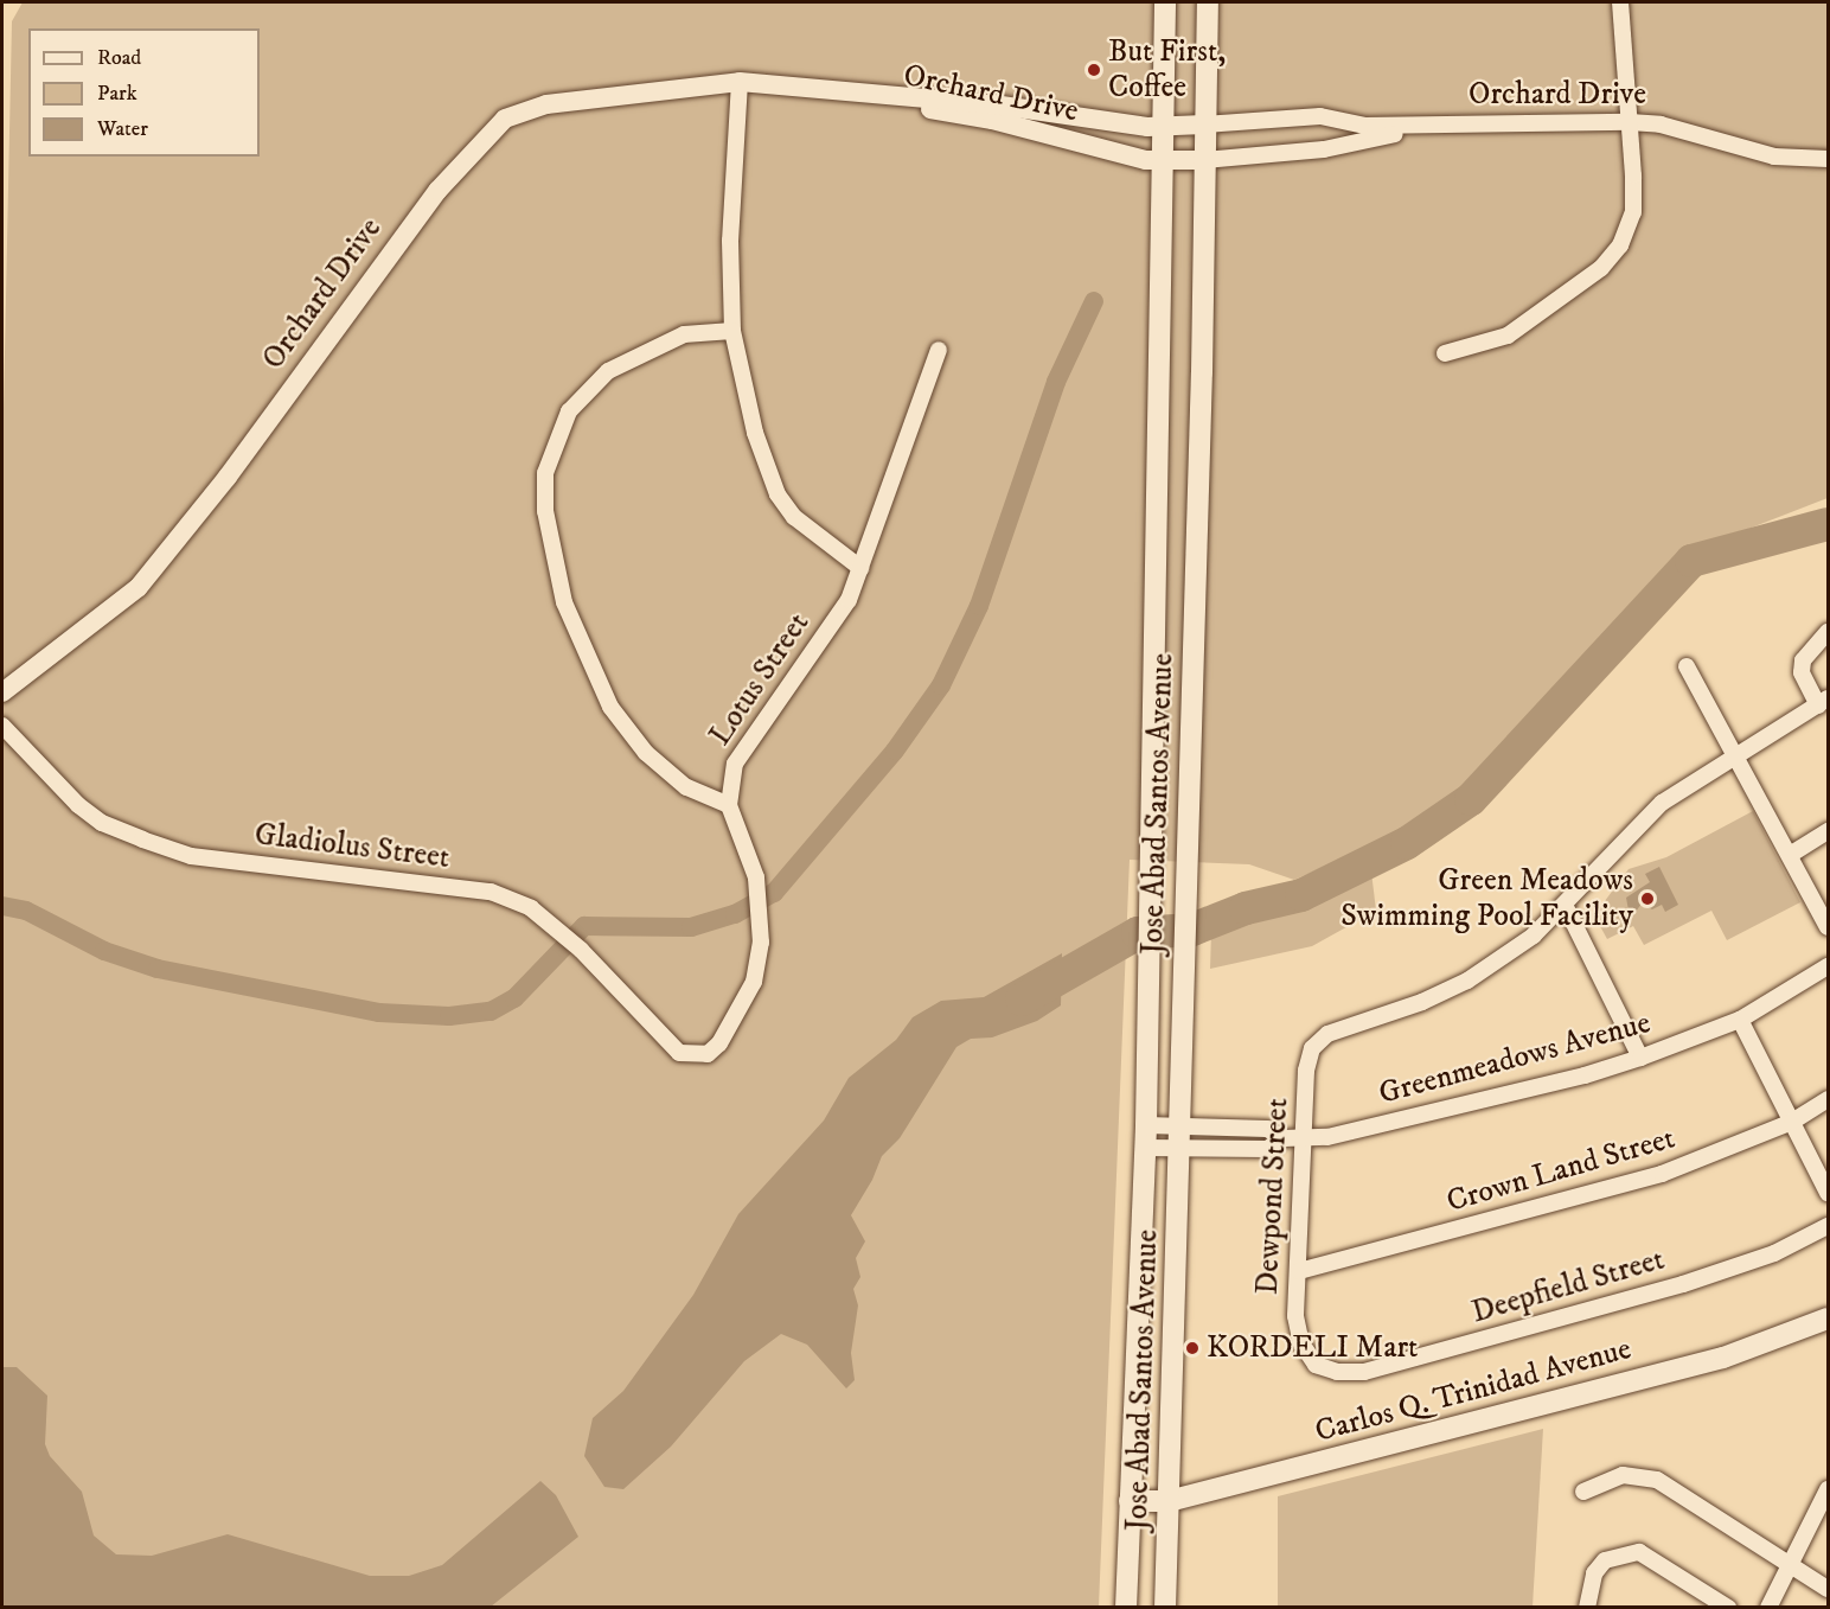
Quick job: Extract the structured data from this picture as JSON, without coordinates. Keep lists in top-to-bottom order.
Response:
{
  "streets": {
    "main road": ["Jose Abad Santos Avenue", "Carlos Q. Trinidad Avenue"],
    "street": [
      "Orchard Drive",
      "Lotus Street",
      "Gladiolus Street",
      "Greenmeadows Avenue",
      "Crown Land Street",
      "Dewpond Street",
      "Deepfield Street"
    ]
  },
  "crossings": [
    ["Orchard Drive", "Jose Abad Santos Avenue"],
    ["Lotus Street", "Gladiolus Street"],
    ["Jose Abad Santos Avenue", "Greenmeadows Avenue"],
    ["Jose Abad Santos Avenue", "Carlos Q. Trinidad Avenue"],
    ["Greenmeadows Avenue", "Dewpond Street"],
    ["Crown Land Street", "Dewpond Street"],
    ["Dewpond Street", "Deepfield Street"]
  ],
  "places": ["But First, Coffee", "Green Meadows Swimming Pool Facility", "KORDELI Mart"],
  "legend": ["Road", "Park", "Water"]
}
